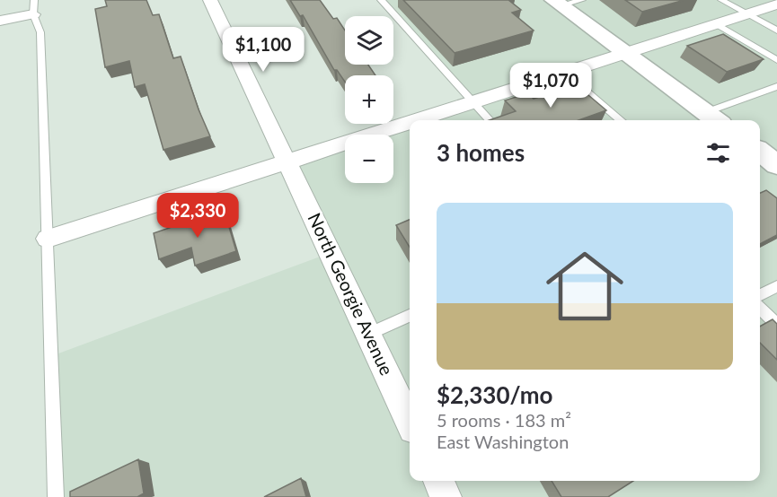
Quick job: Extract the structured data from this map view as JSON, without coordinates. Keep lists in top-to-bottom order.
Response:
{
  "streets": {
    "street": ["North Georgie Avenue"]
  },
  "page": {
    "map_buttons": ["+", "−"],
    "price": ["$1,100", "$1,070", "$2,330"],
    "heading": "3 homes",
    "list": [
      {
        "name": "$2,330/mo",
        "note": "5 rooms · 183 m² · East Washington"
      }
    ]
  }
}
